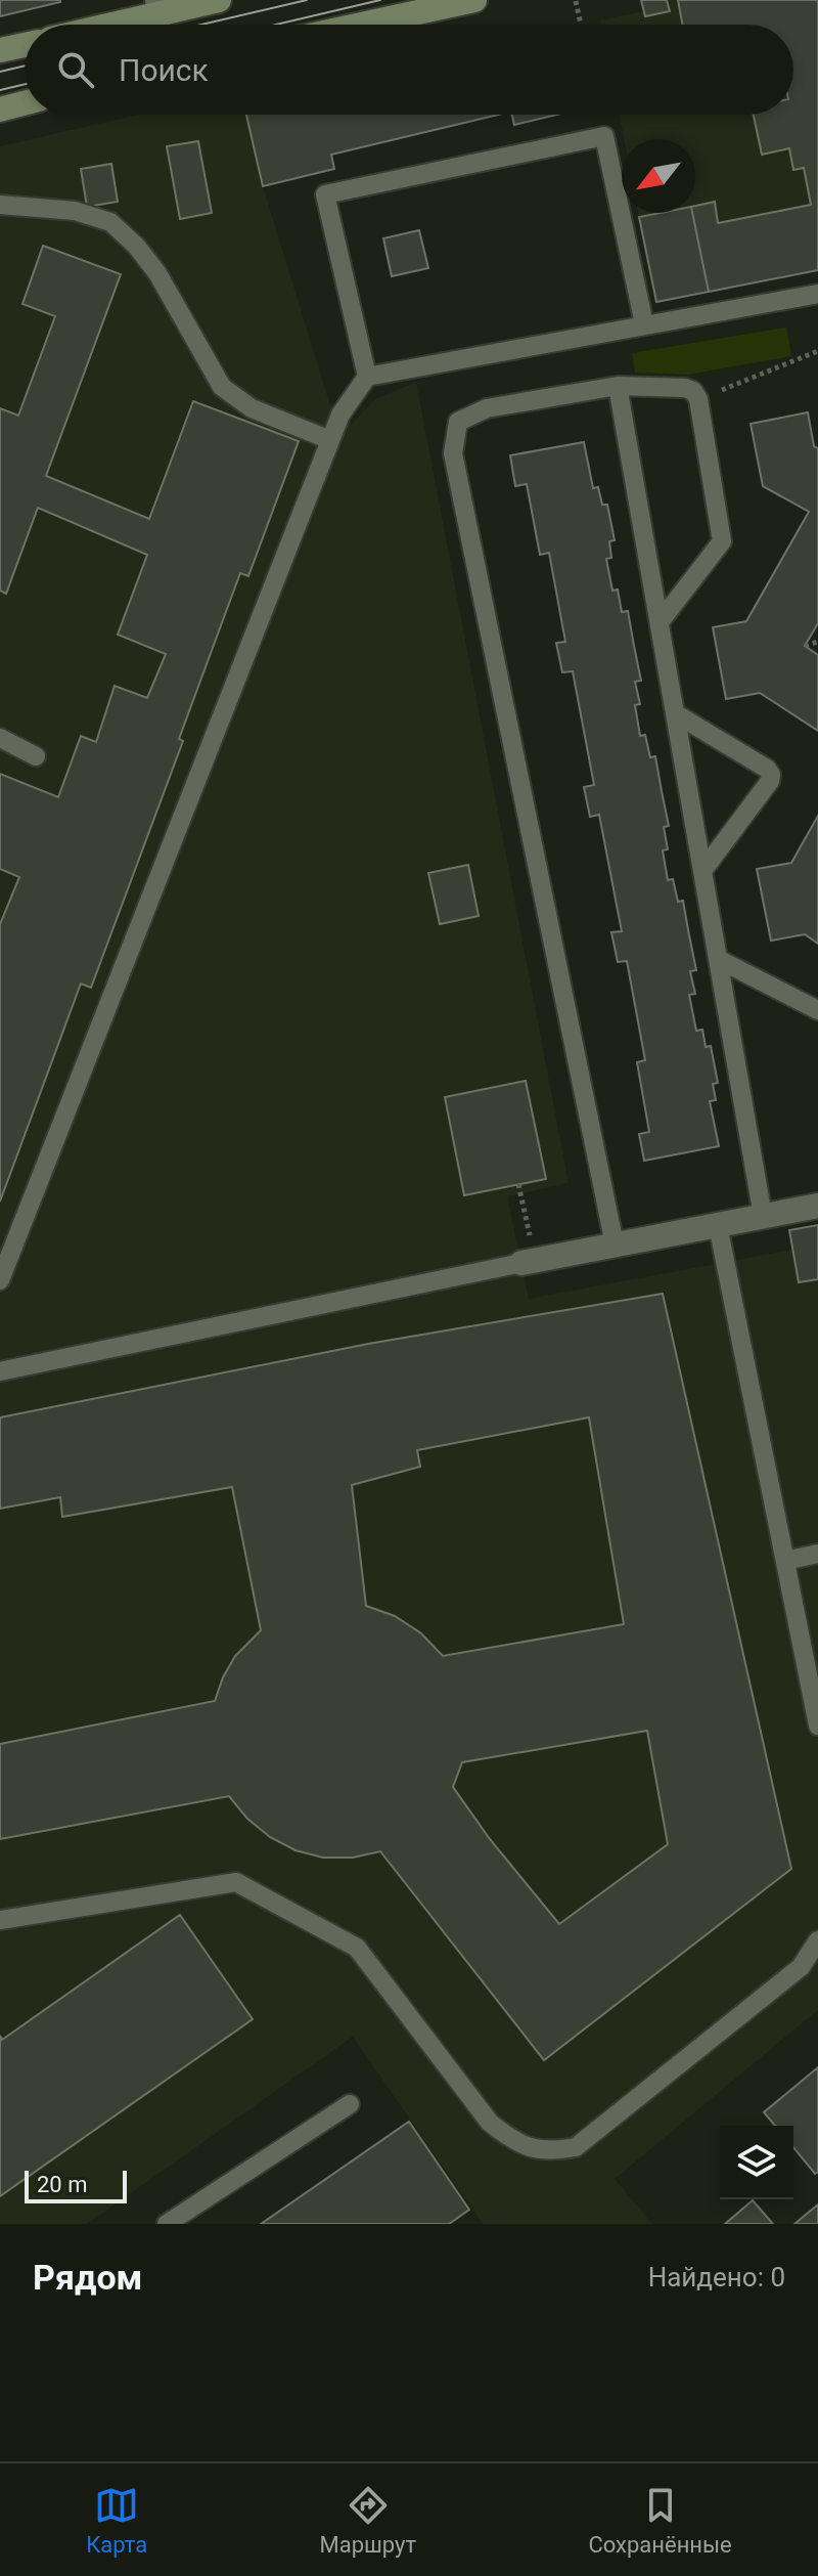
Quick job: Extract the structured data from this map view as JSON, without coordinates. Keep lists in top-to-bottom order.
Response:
{
  "scale_bar": "20 m",
  "north": "bottom left",
  "page": {
    "search": "Поиск",
    "scale": "20 m",
    "heading": ["Рядом", "Найдено: 0"],
    "nav": ["Карта", "Маршрут", "Сохранённые"]
  }
}
